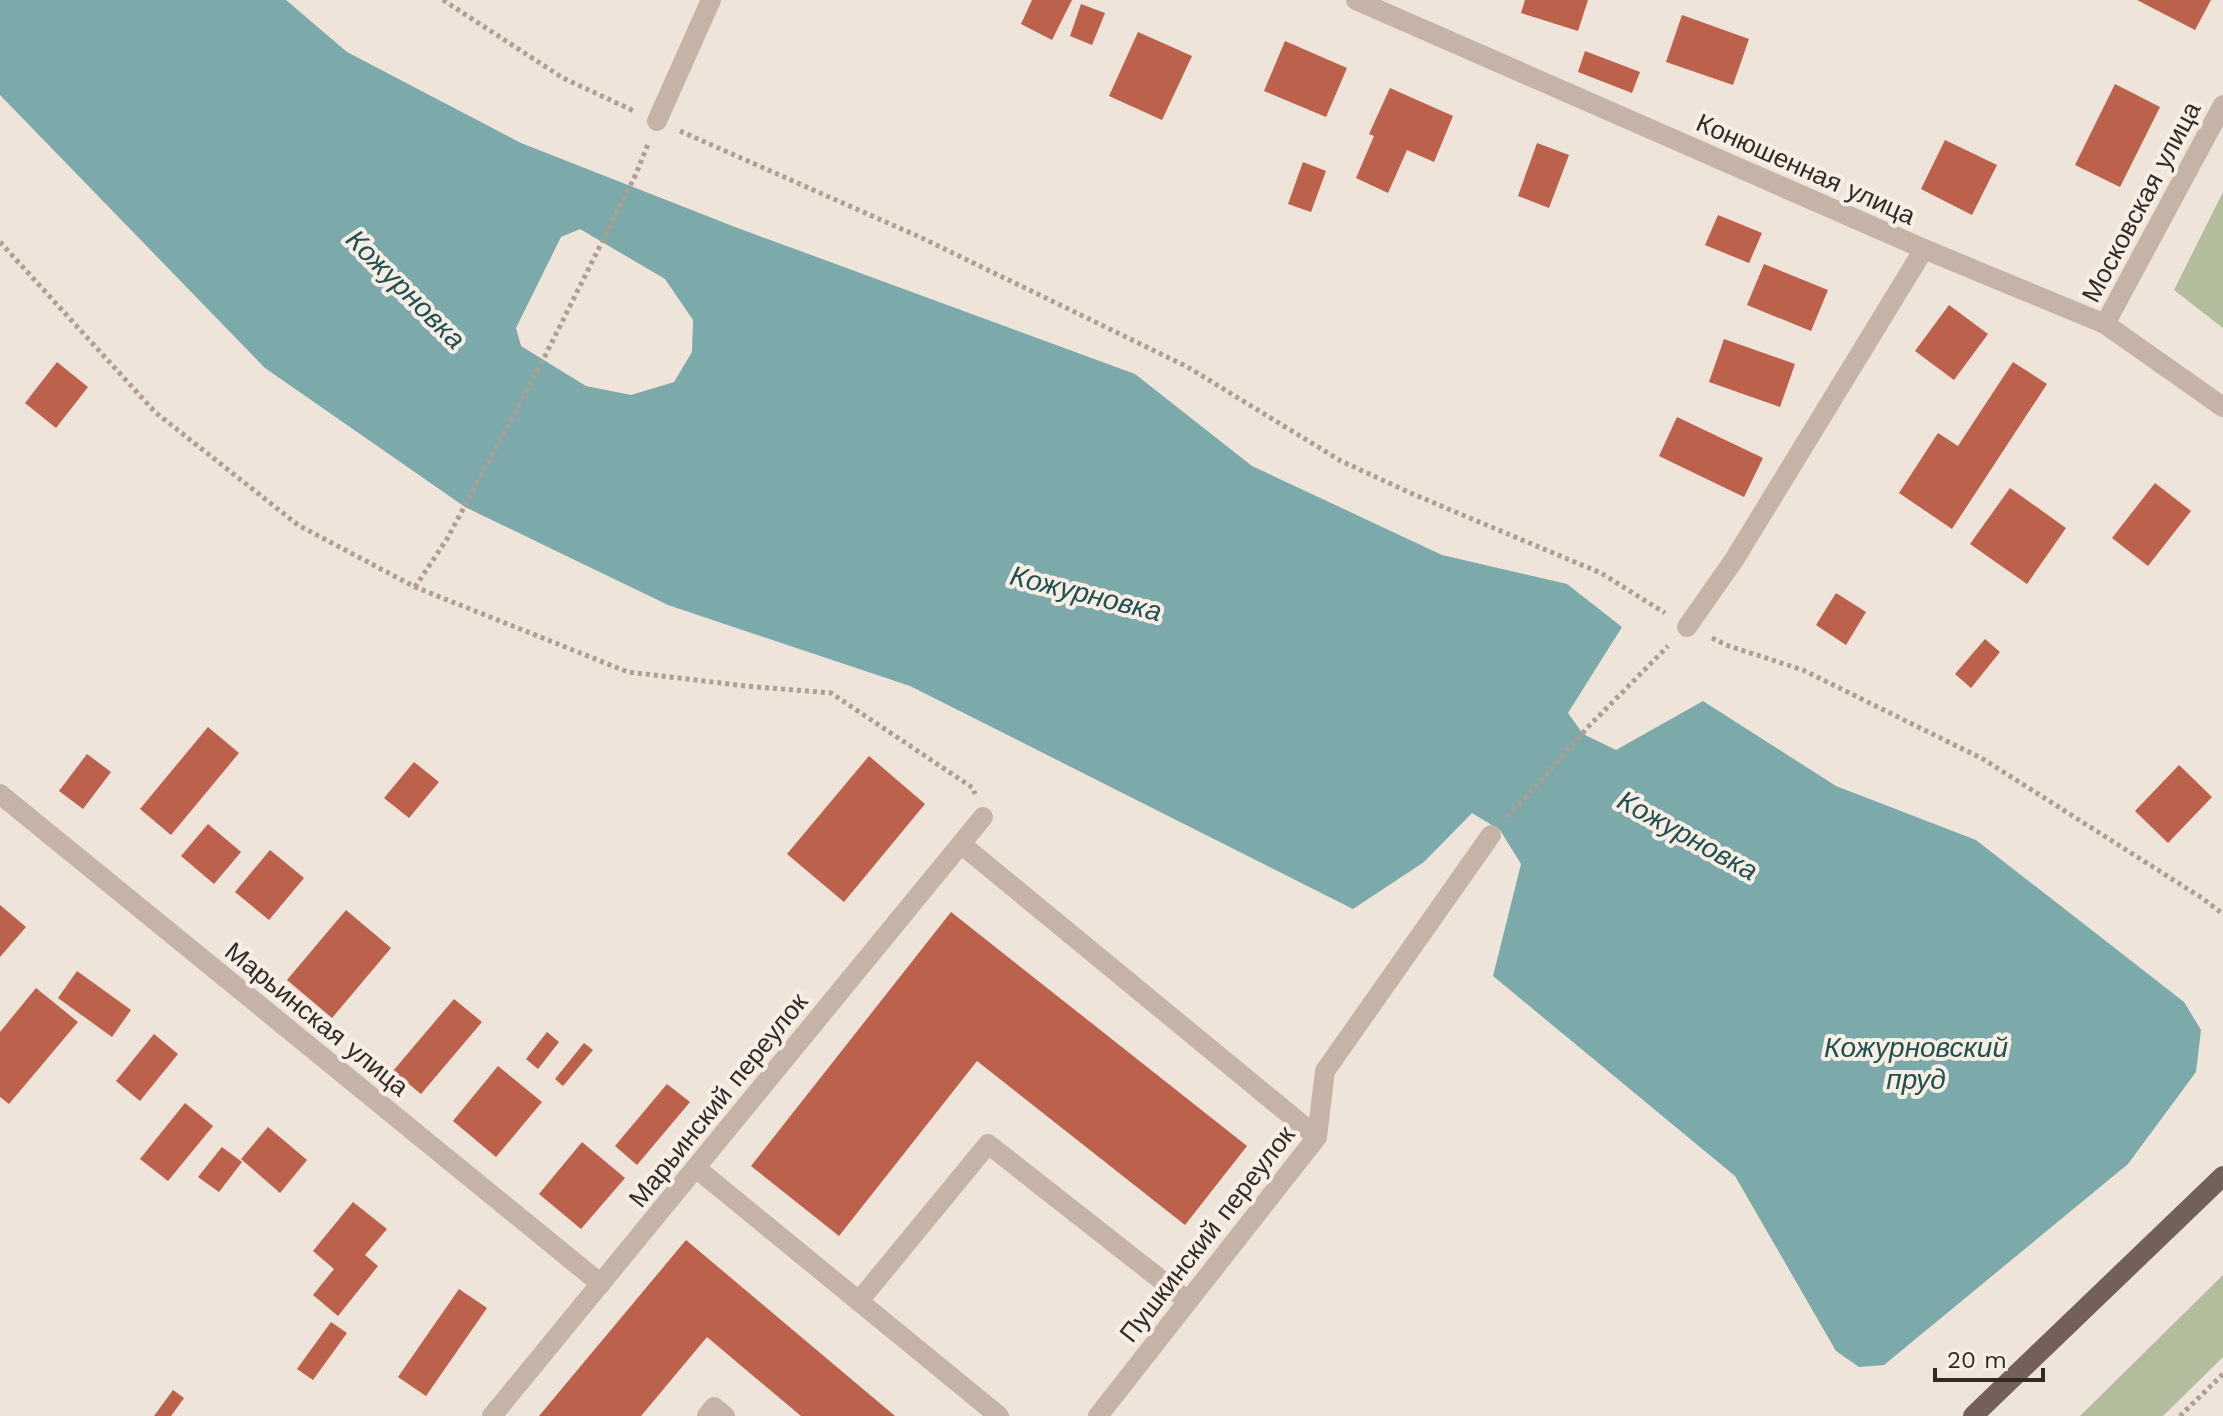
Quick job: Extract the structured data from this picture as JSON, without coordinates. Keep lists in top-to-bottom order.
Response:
{
  "streets": {
    "street": [
      "Конюшенная улица",
      "Московская улица",
      "Марьинская улица",
      "Марьинский переулок",
      "Пушкинский переулок"
    ]
  },
  "crossings": [
    ["Конюшенная улица", "Московская улица"],
    ["Марьинская улица", "Марьинский переулок"]
  ],
  "water": ["Кожурновка", "Кожурновский пруд"],
  "scale_bar": "20 m"
}
